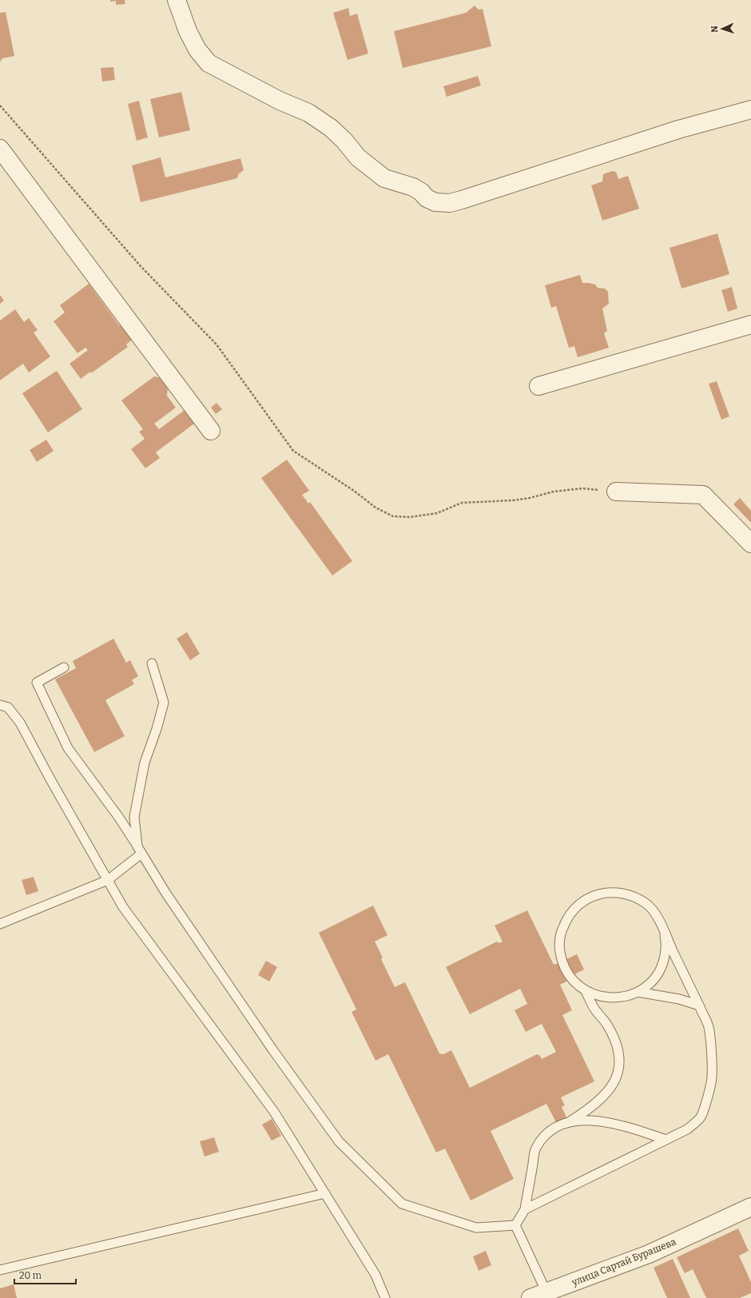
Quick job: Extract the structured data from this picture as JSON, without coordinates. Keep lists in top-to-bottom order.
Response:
{
  "streets": {
    "street": ["улица Сартай Бурашева"]
  },
  "scale_bar": "20 m",
  "north": "left"
}
